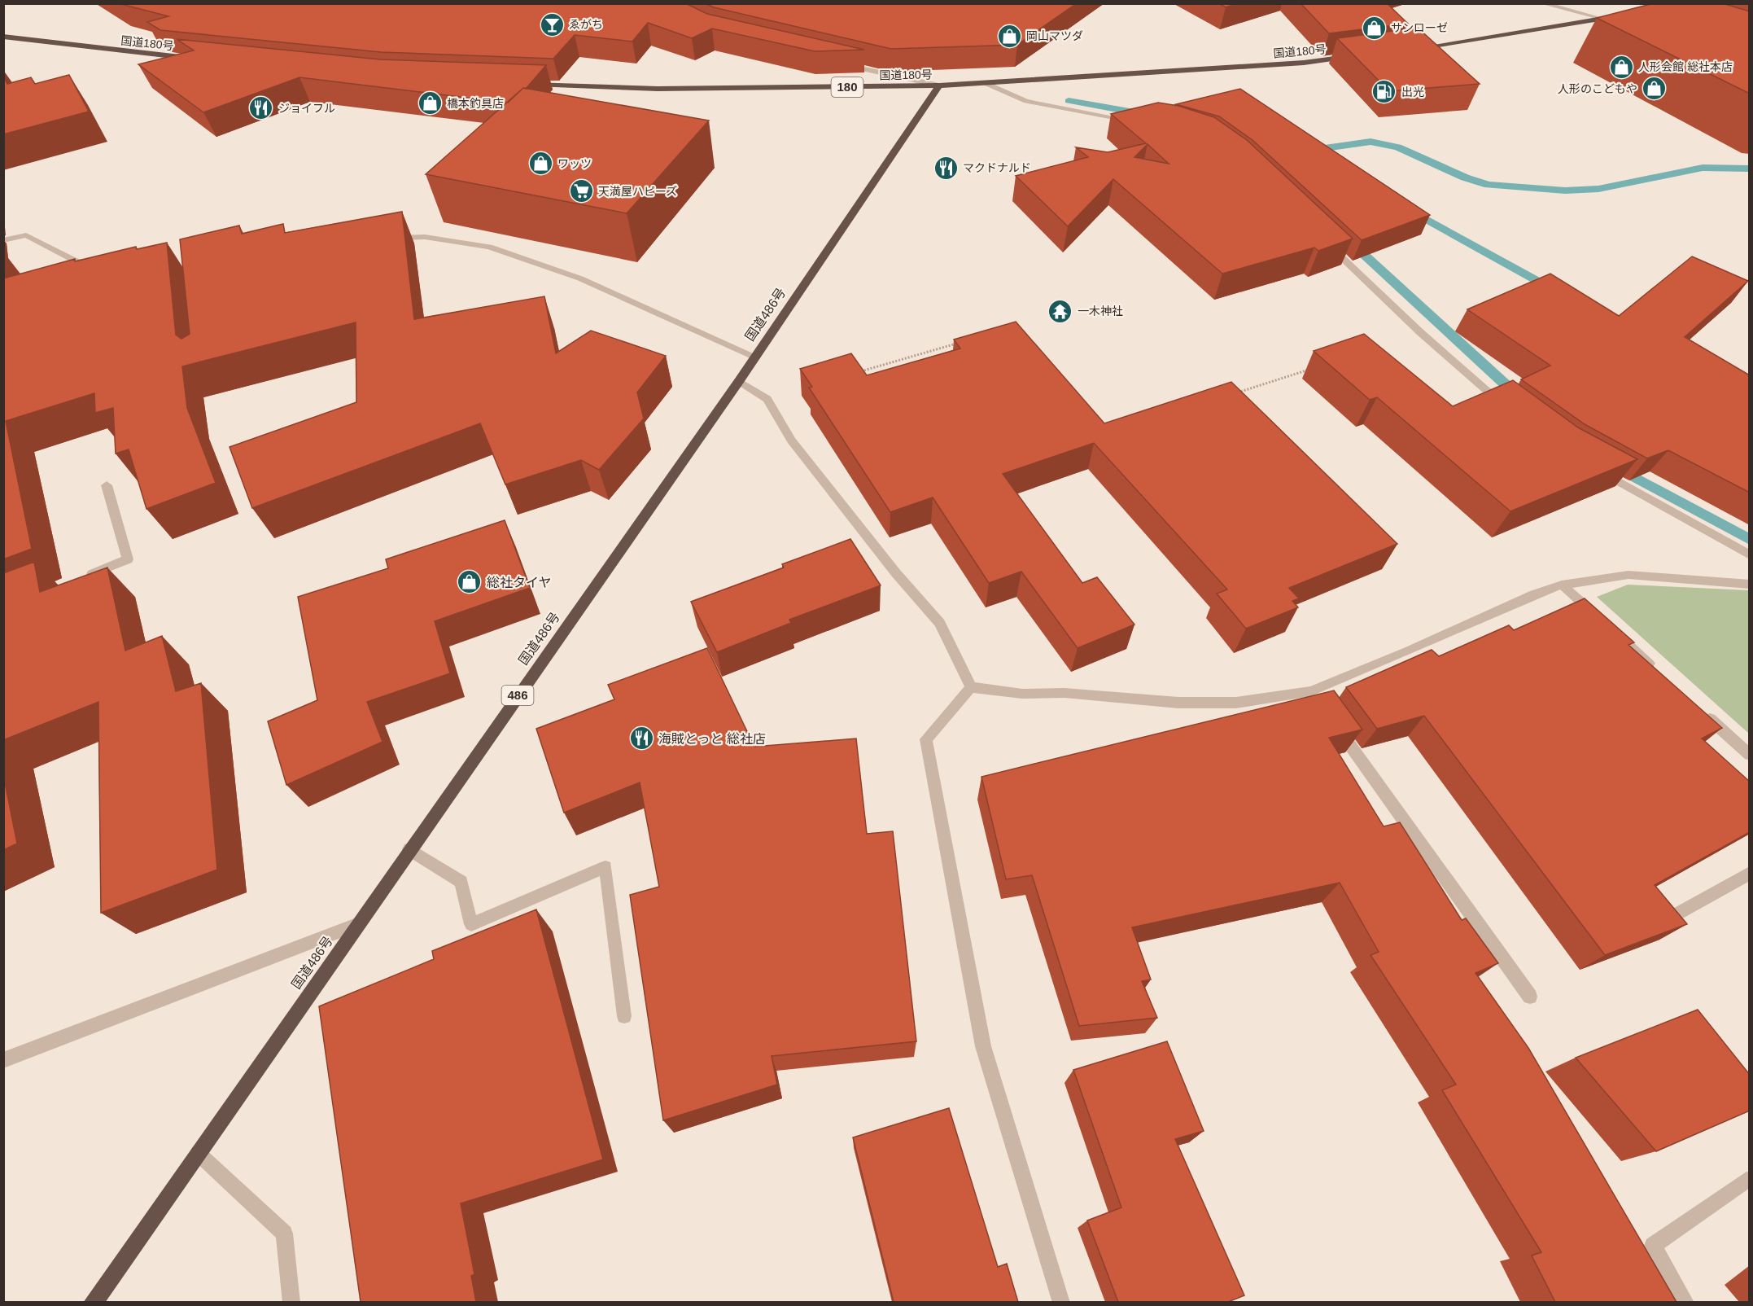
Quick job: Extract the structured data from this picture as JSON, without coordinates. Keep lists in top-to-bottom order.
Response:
{
  "streets": {
    "highway": [
      "国道180号",
      "180",
      "国道486号",
      "486"
    ]
  },
  "crossings": [
    ["国道180号", "国道486号"]
  ],
  "places": {
    "bar": ["ゑがち"],
    "shop": [
      "サンローゼ",
      "岡山マツダ",
      "人形会館 総社本店",
      "人形のこどもや",
      "橋本釣具店",
      "ワッツ",
      "総社タイヤ"
    ],
    "fuel station": ["出光"],
    "restaurant": ["ジョイフル", "マクドナルド", "海賊とっと 総社店"],
    "supermarket": ["天満屋ハピーズ"],
    "temple": ["一木神社"]
  }
}
